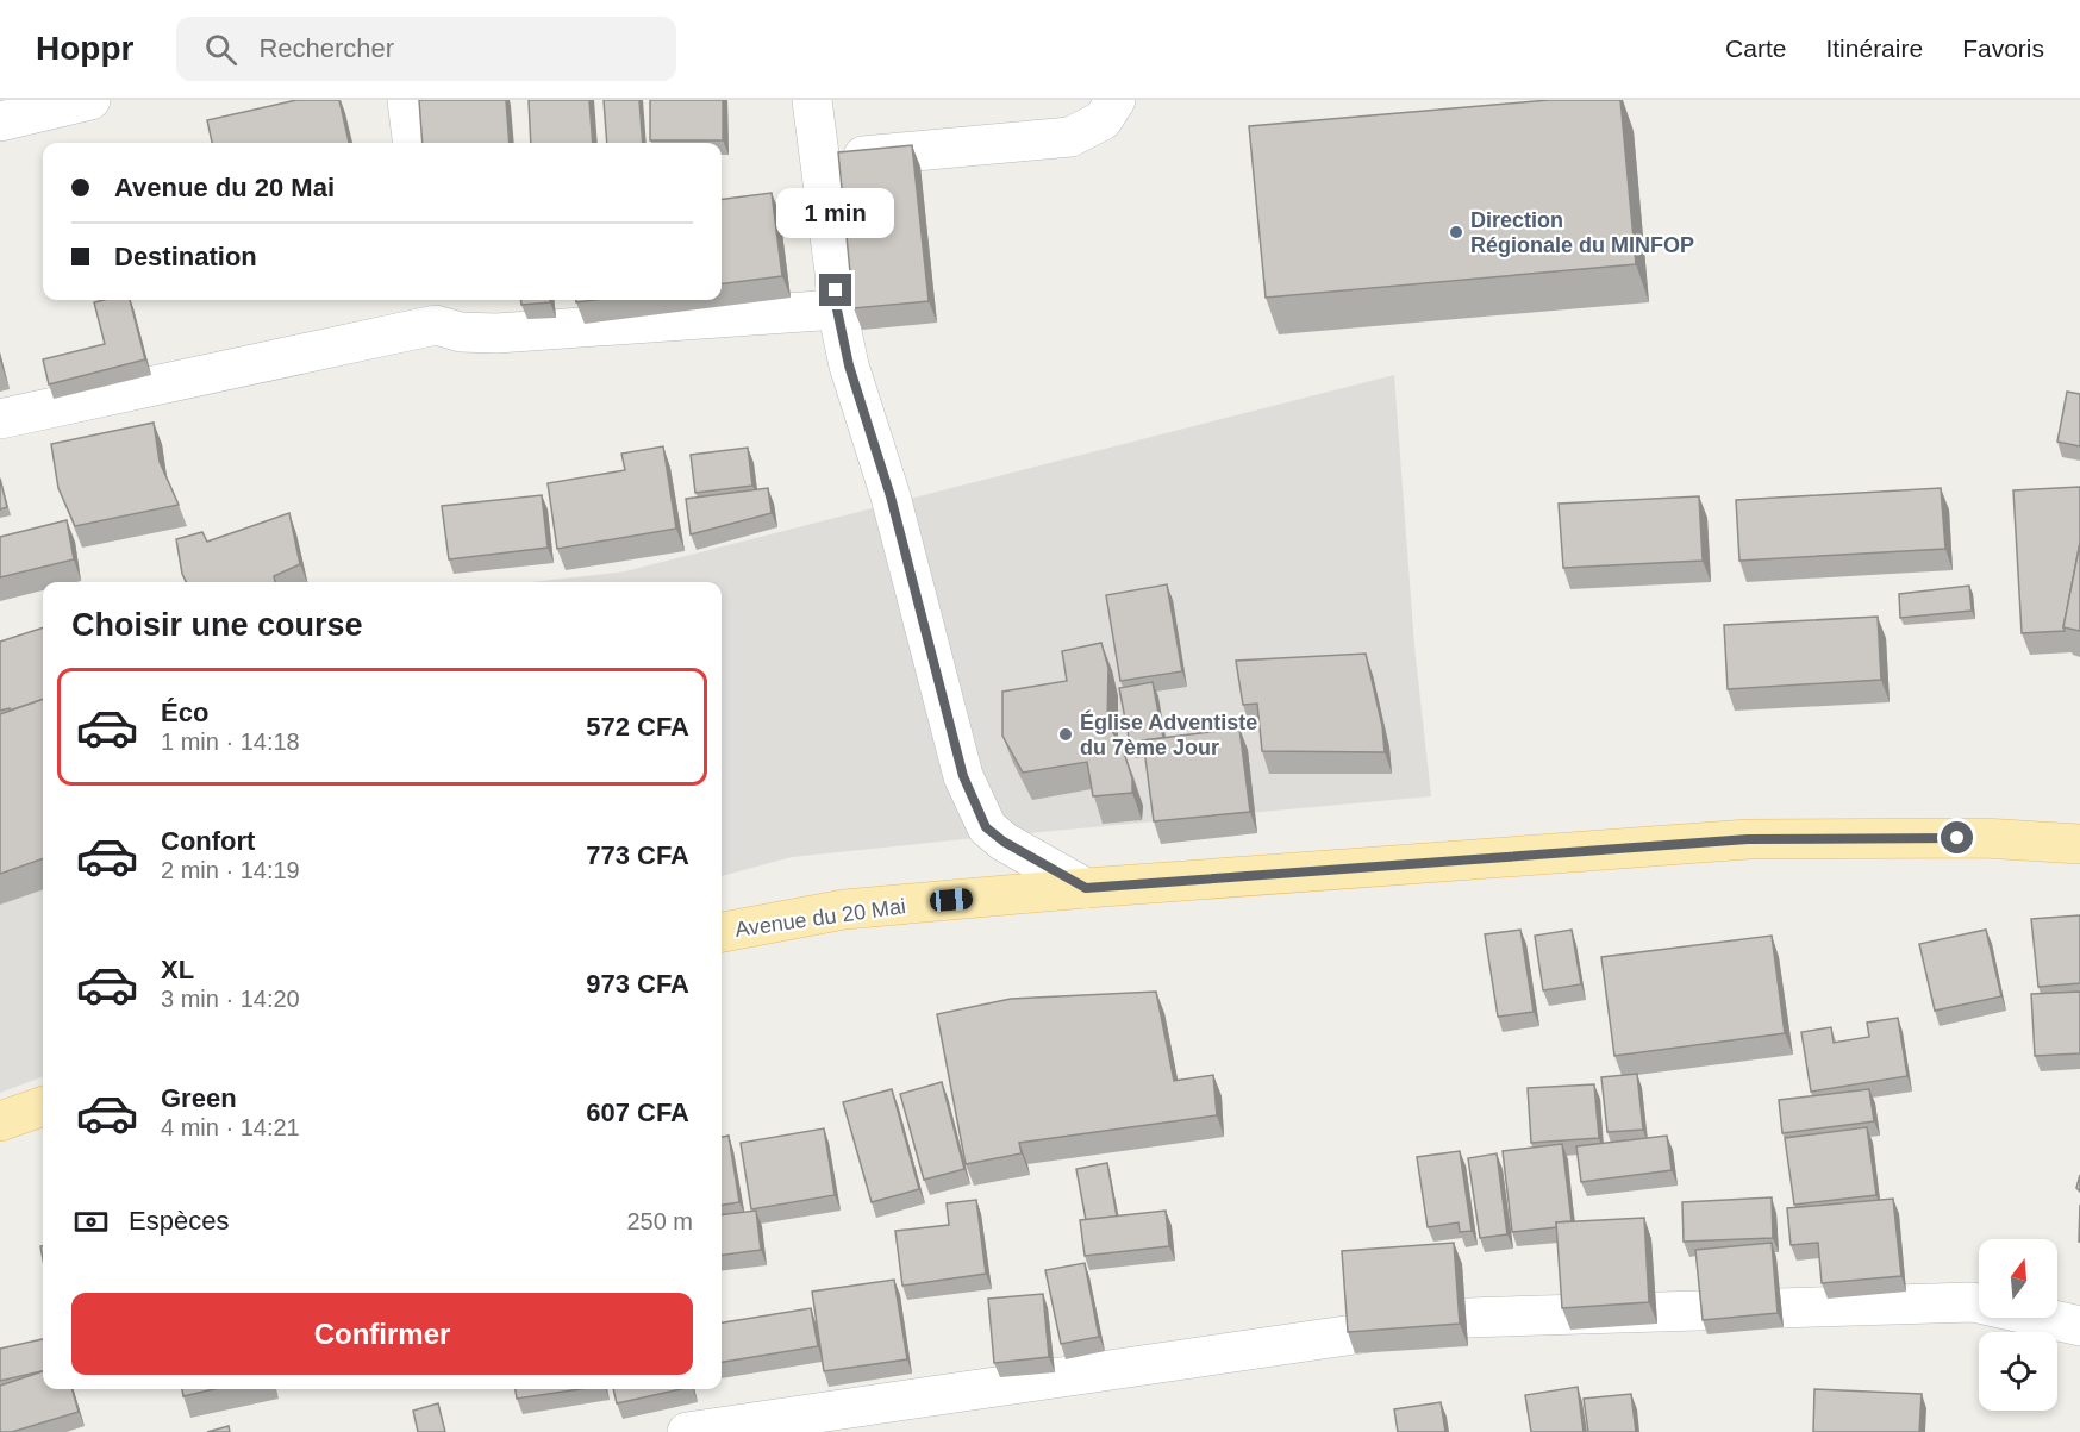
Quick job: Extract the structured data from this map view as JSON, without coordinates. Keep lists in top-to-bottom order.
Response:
{
  "streets": {
    "main road": ["Avenue du 20 Mai"]
  },
  "places": ["Direction Régionale du MINFOP", "Église Adventiste du 7ème Jour"],
  "north": "top",
  "page": {
    "header": "Hoppr",
    "search": "Rechercher",
    "nav": ["Carte", "Itinéraire", "Favoris"],
    "banner": ["Avenue du 20 Mai", "Destination"],
    "bubble": "1 min",
    "heading": "Choisir une course",
    "list": [
      {
        "name": "Éco",
        "note": "1 min · 14:18",
        "value": "572 CFA"
      },
      {
        "name": "Confort",
        "note": "2 min · 14:19",
        "value": "773 CFA"
      },
      {
        "name": "XL",
        "note": "3 min · 14:20",
        "value": "973 CFA"
      },
      {
        "name": "Green",
        "note": "4 min · 14:21",
        "value": "607 CFA"
      }
    ],
    "pay": ["Espèces", "250 m"],
    "buttons": "Confirmer"
  }
}
